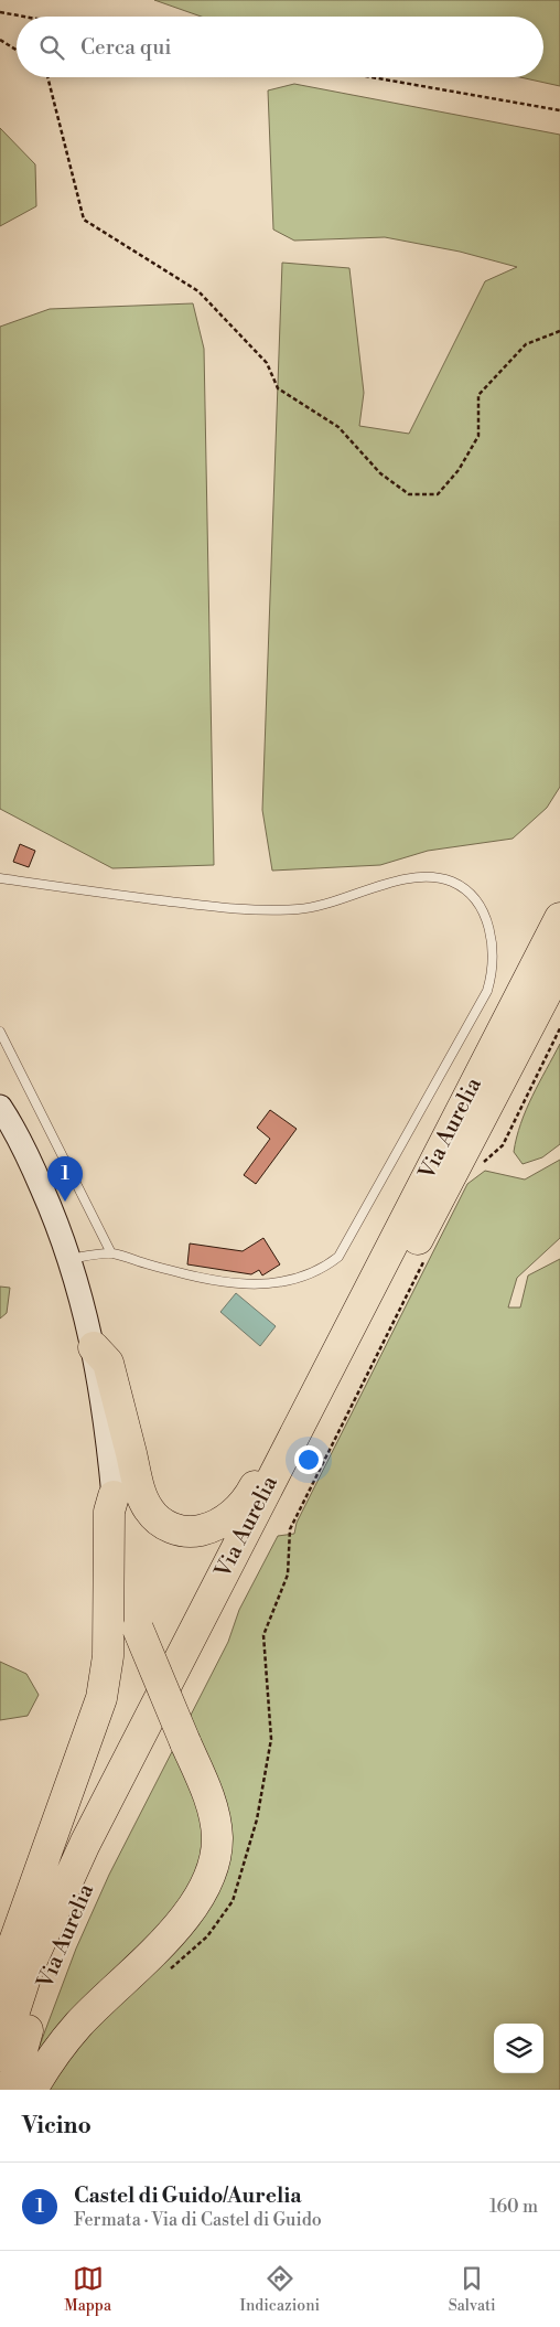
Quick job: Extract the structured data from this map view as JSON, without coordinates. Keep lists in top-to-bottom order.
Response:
{
  "streets": {
    "highway": ["Via Aurelia"]
  },
  "page": {
    "search": "Cerca qui",
    "pins": "1",
    "heading": "Vicino",
    "list": [
      {
        "mark": "1",
        "name": "Castel di Guido/Aurelia",
        "note": "Fermata · Via di Castel di Guido",
        "value": "160 m"
      }
    ],
    "nav": ["Mappa", "Indicazioni", "Salvati"]
  }
}
